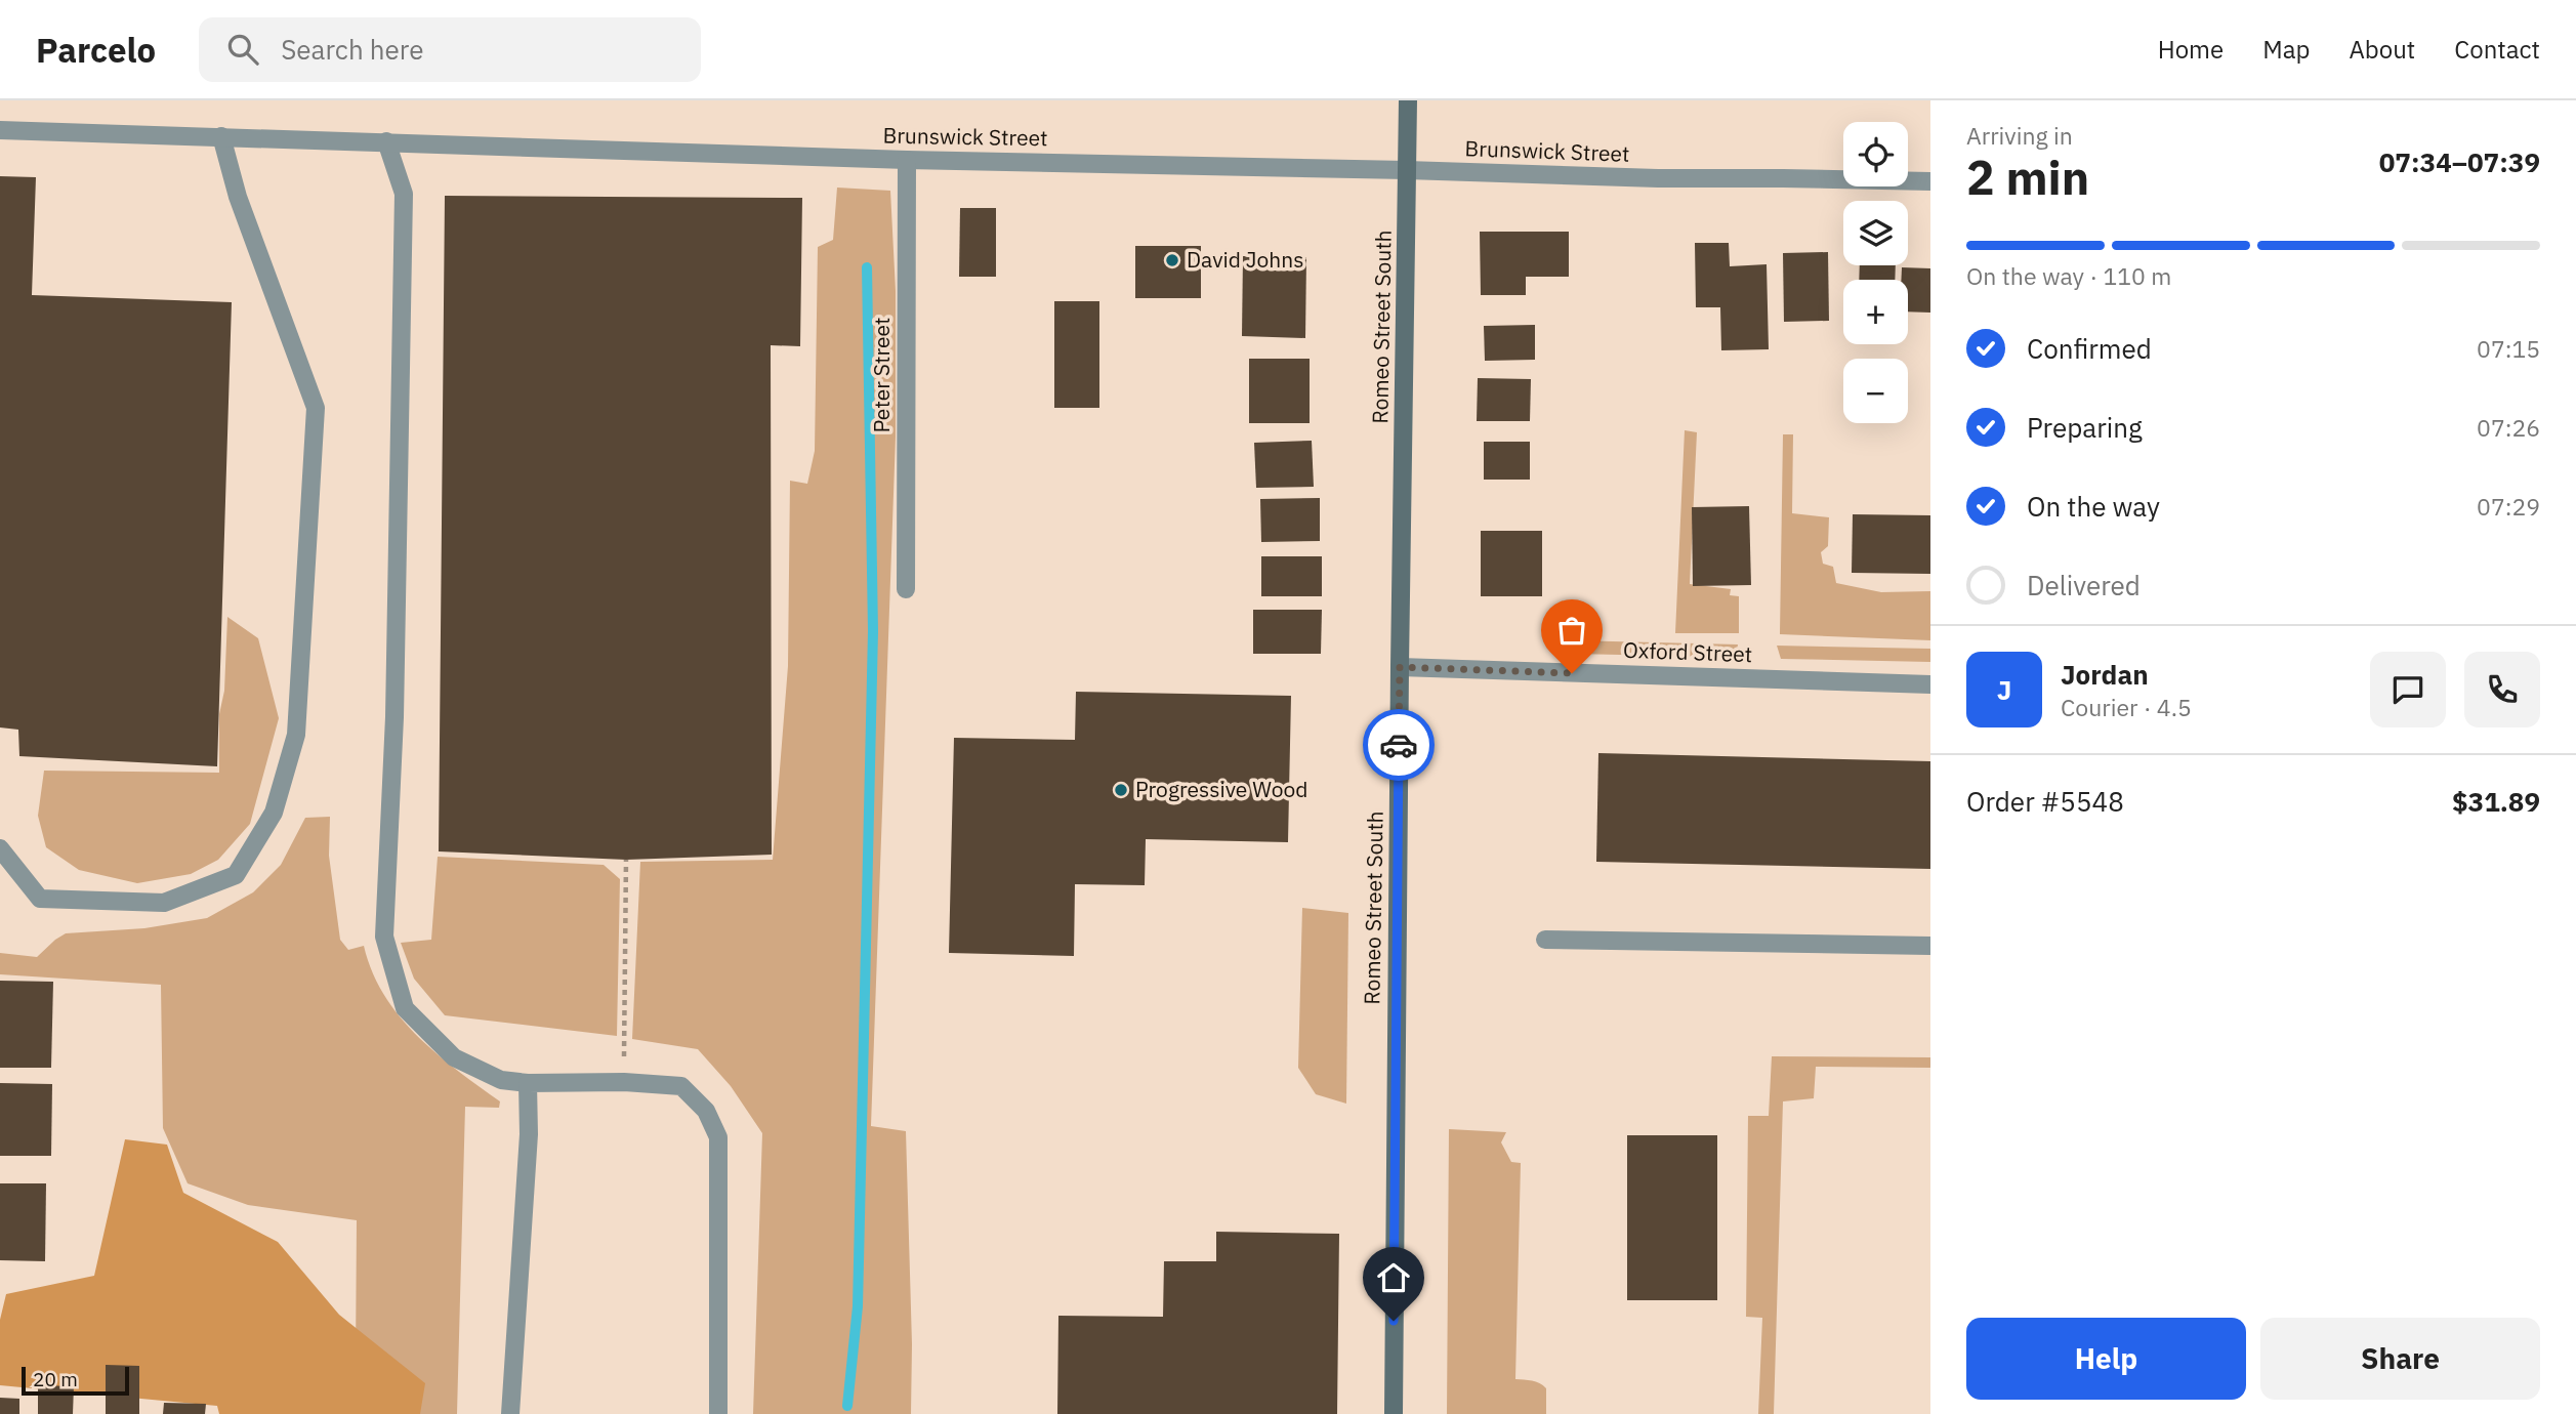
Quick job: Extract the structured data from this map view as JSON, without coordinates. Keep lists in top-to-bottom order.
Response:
{
  "streets": {
    "main road": ["Romeo Street South"],
    "street": ["Brunswick Street", "Peter Street", "Oxford Street"]
  },
  "crossings": [
    ["Brunswick Street", "Romeo Street South"],
    ["Brunswick Street", "Peter Street"],
    ["Romeo Street South", "Oxford Street"]
  ],
  "places": ["David Johns", "Progressive Wood"],
  "scale_bar": "20 m",
  "page": {
    "header": "Parcelo",
    "search": "Search here",
    "nav": [
      "Home",
      "Map",
      "About",
      "Contact"
    ],
    "heading": ["2 min", "Arriving in", "07:34–07:39"],
    "panel": [
      "Jordan",
      "Courier · 4.5",
      "Order #5548",
      "$31.89"
    ],
    "map_buttons": ["+", "−"],
    "bar": "On the way · 110 m",
    "list": [
      ["Confirmed", "07:15"],
      ["Preparing", "07:26"],
      ["On the way", "07:29"],
      "Delivered"
    ],
    "round": "J",
    "buttons": ["Help", "Share"],
    "scale": "20 m"
  }
}
